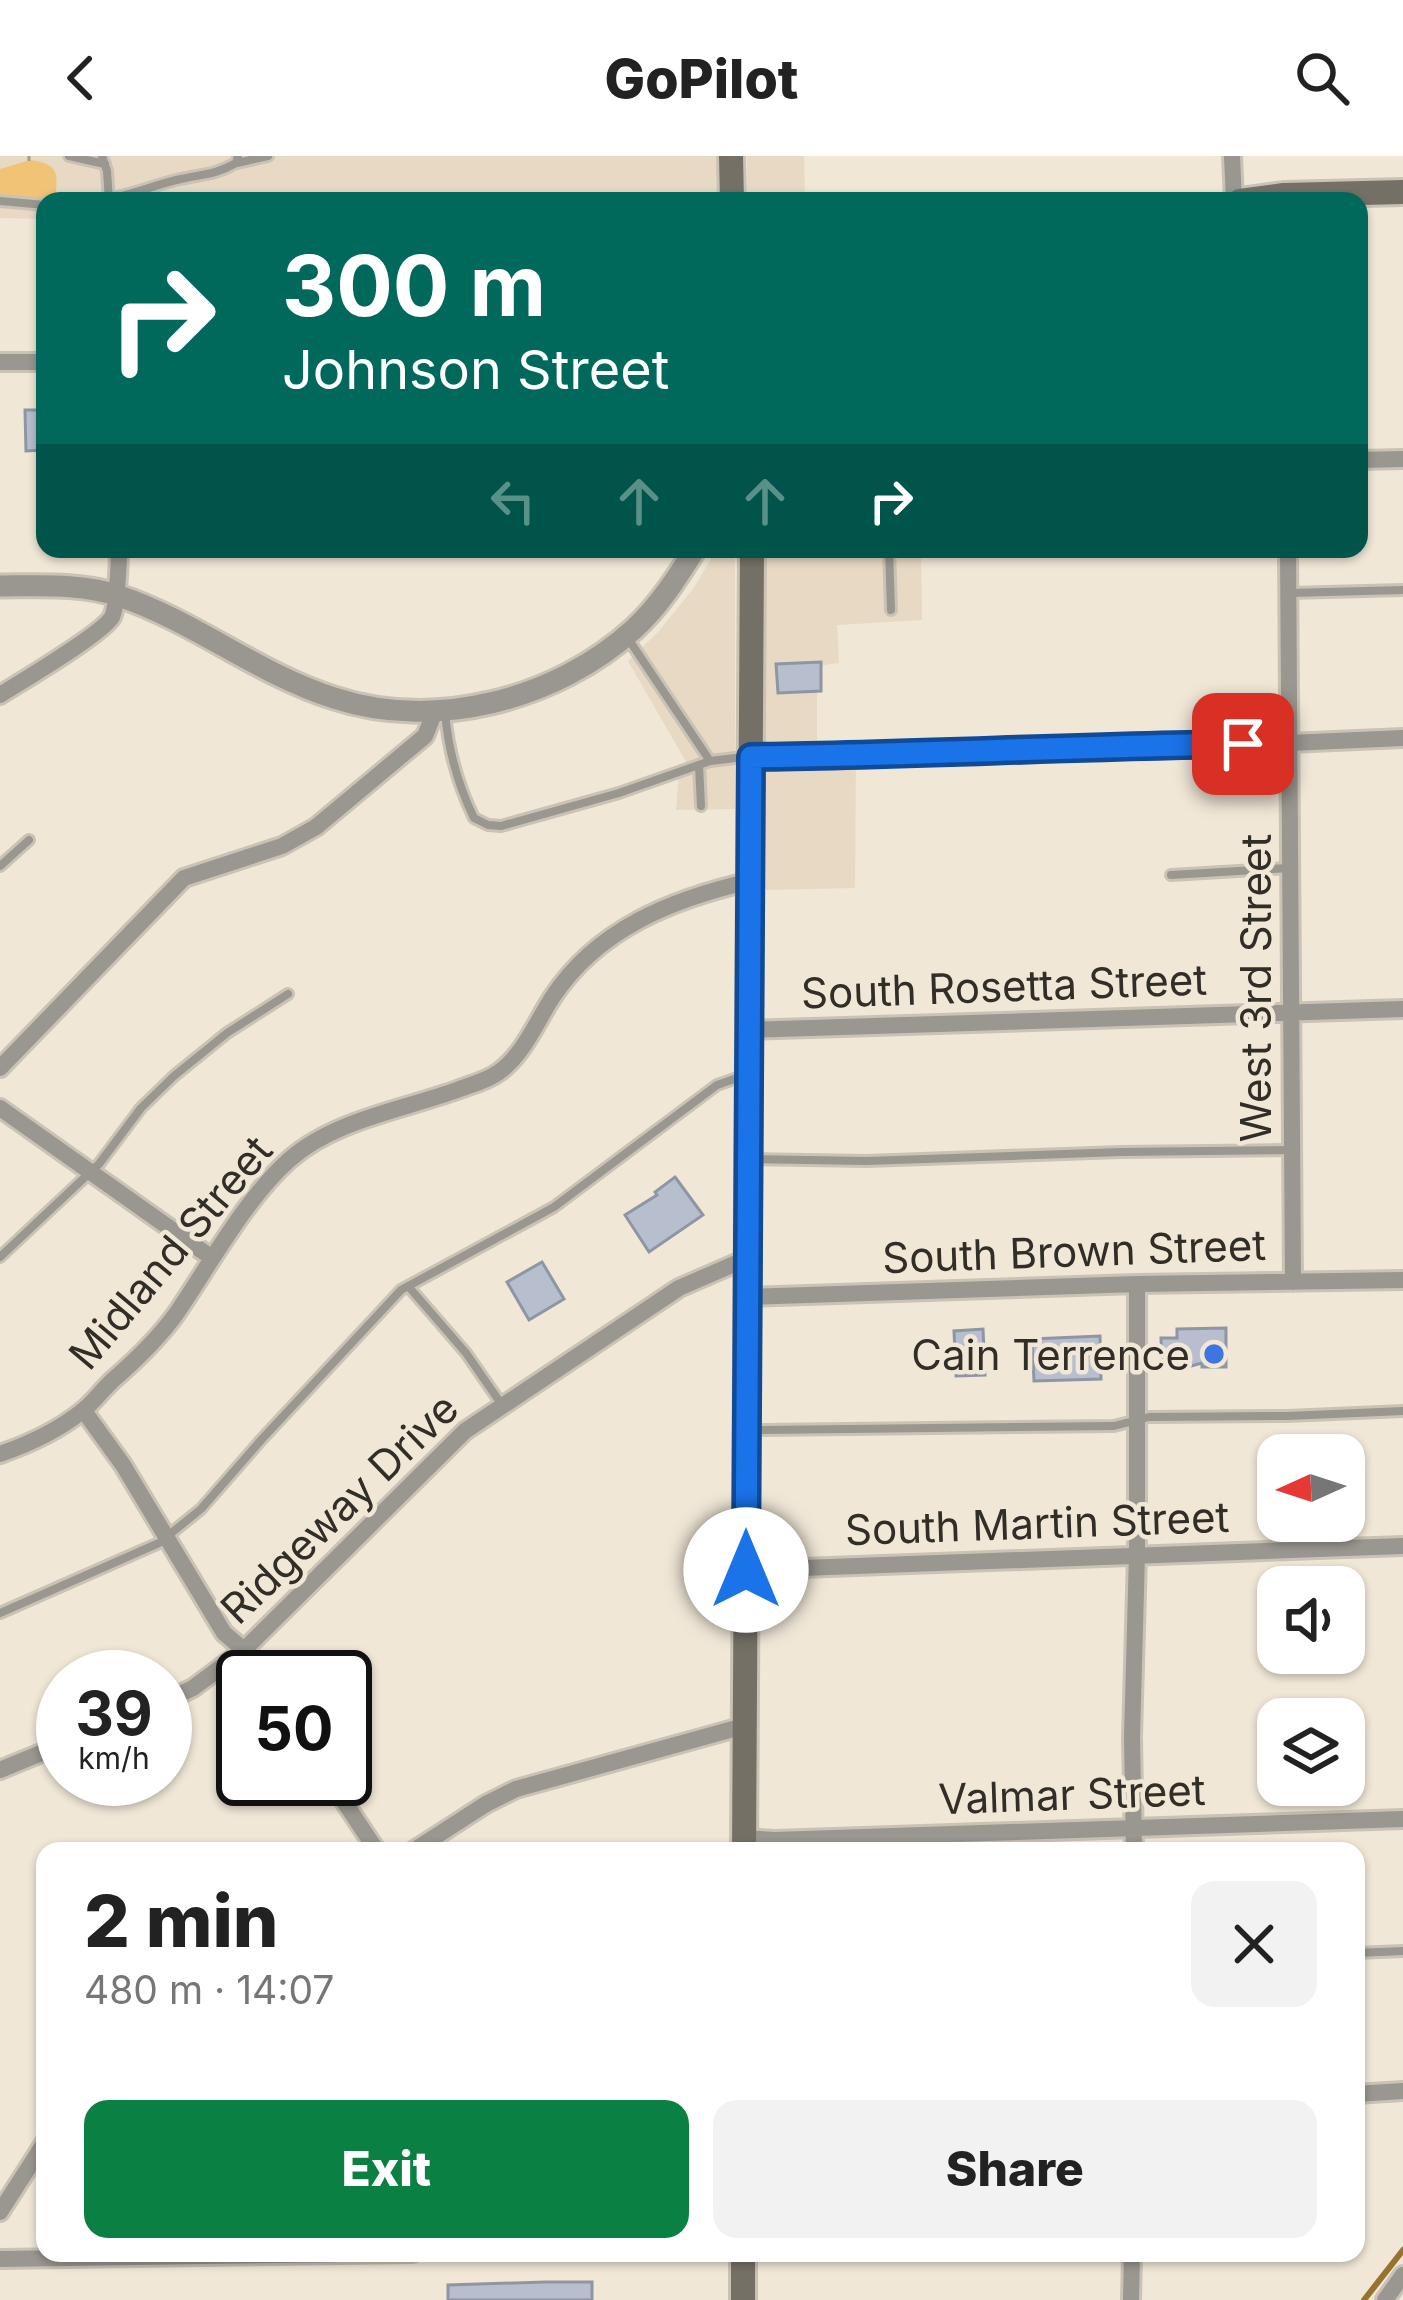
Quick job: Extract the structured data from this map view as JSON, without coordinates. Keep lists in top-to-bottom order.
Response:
{
  "streets": {
    "street": [
      "South Rosetta Street",
      "West 3rd Street",
      "South Brown Street",
      "Midland Street",
      "Ridgeway Drive",
      "South Martin Street",
      "Valmar Street"
    ]
  },
  "crossings": [
    ["South Rosetta Street", "West 3rd Street"],
    ["West 3rd Street", "South Brown Street"]
  ],
  "places": ["Cain Terrence"],
  "north": "left",
  "page": {
    "header": "GoPilot",
    "turn": ["300 m", "Johnson Street"],
    "speed": "39 km/h",
    "limit": "50",
    "heading": ["2 min", "480 m · 14:07"],
    "buttons": ["Exit", "Share"]
  }
}
